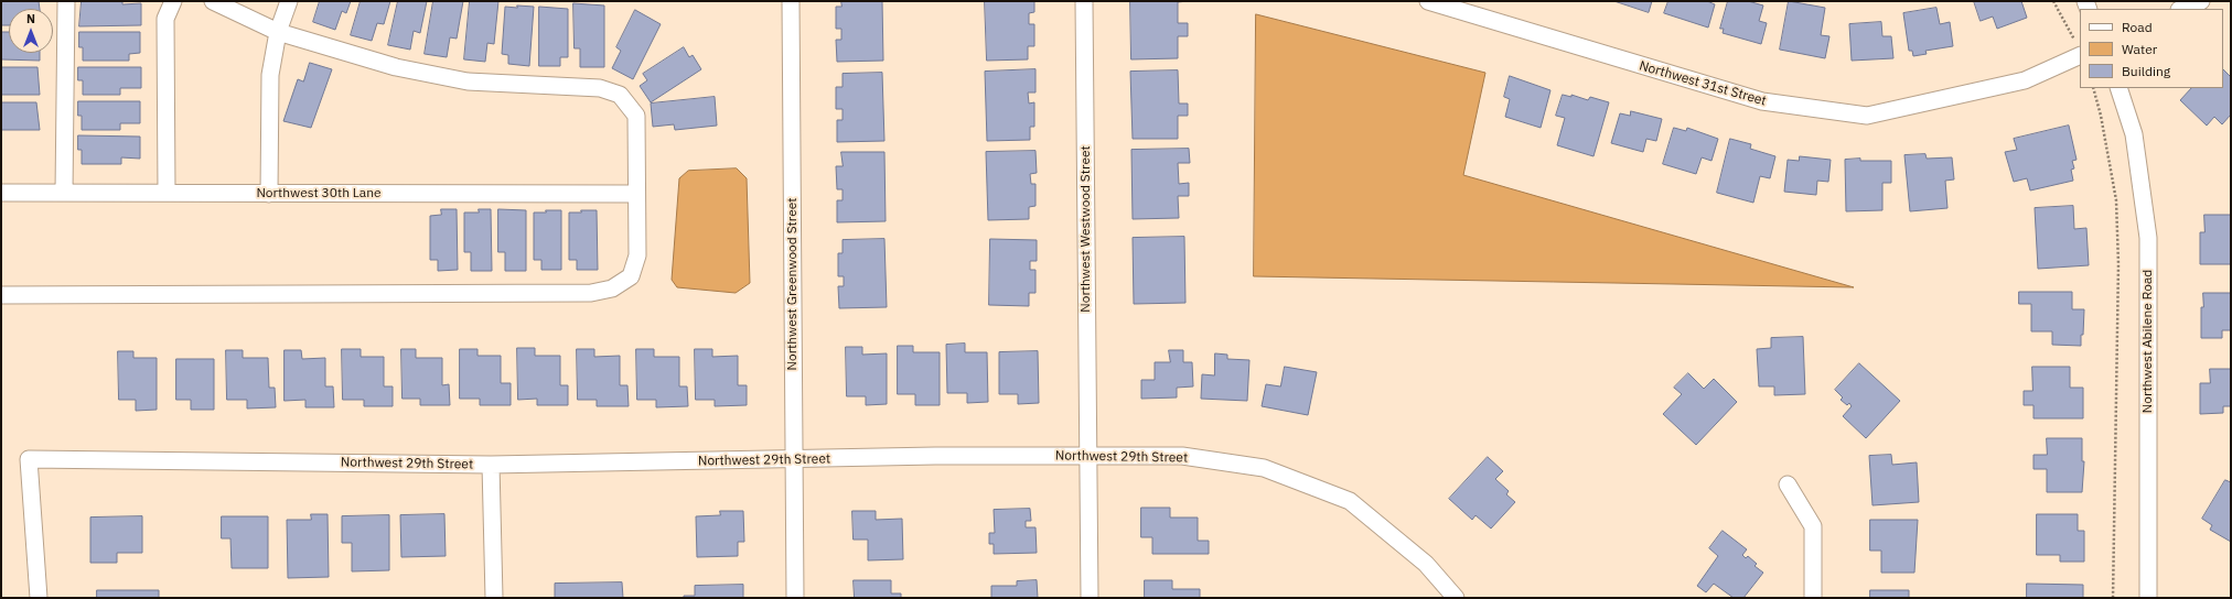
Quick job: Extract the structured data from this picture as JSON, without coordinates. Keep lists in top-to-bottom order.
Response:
{
  "streets": {
    "street": [
      "Northwest 31st Street",
      "Northwest 30th Lane",
      "Northwest Westwood Street",
      "Northwest Greenwood Street",
      "Northwest Abilene Road",
      "Northwest 29th Street"
    ]
  },
  "crossings": [
    ["Northwest Westwood Street", "Northwest 29th Street"],
    ["Northwest Greenwood Street", "Northwest 29th Street"]
  ],
  "legend": ["Road", "Water", "Building"],
  "north": "top"
}
